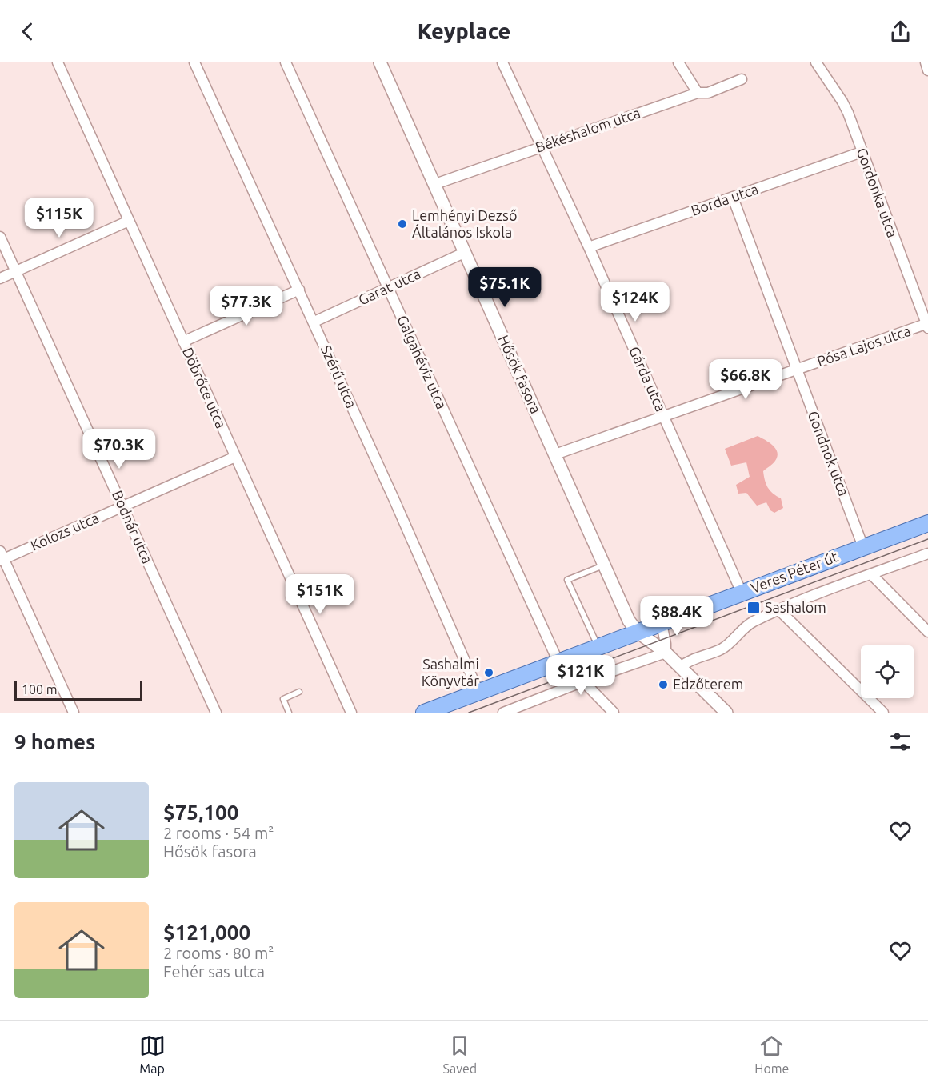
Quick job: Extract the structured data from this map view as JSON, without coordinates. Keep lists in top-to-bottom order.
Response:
{
  "streets": {
    "main road": ["Veres Péter út"],
    "street": [
      "Békéshalom utca",
      "Gordonka utca",
      "Borda utca",
      "Garat utca",
      "Pósa Lajos utca",
      "Galgahévíz utca",
      "Hősök fasora",
      "Szérű utca",
      "Gárda utca",
      "Döbrőce utca",
      "Gondnok utca",
      "Bodnár utca",
      "Kolozs utca"
    ]
  },
  "crossings": [
    ["Békéshalom utca", "Hősök fasora"],
    ["Békéshalom utca", "Gárda utca"],
    ["Gordonka utca", "Borda utca"],
    ["Gordonka utca", "Pósa Lajos utca"],
    ["Borda utca", "Gárda utca"],
    ["Borda utca", "Gondnok utca"],
    ["Garat utca", "Galgahévíz utca"],
    ["Garat utca", "Hősök fasora"],
    ["Garat utca", "Szérű utca"],
    ["Pósa Lajos utca", "Hősök fasora"],
    ["Pósa Lajos utca", "Gárda utca"],
    ["Pósa Lajos utca", "Gondnok utca"],
    ["Galgahévíz utca", "Veres Péter út"],
    ["Hősök fasora", "Veres Péter út"],
    ["Szérű utca", "Veres Péter út"],
    ["Gárda utca", "Veres Péter út"],
    ["Döbrőce utca", "Kolozs utca"],
    ["Gondnok utca", "Veres Péter út"],
    ["Bodnár utca", "Kolozs utca"]
  ],
  "places": {
    "other": ["Lemhényi Dezső Általános Iskola", "Sashalmi Könyvtár", "Edzőterem"],
    "transit": ["Sashalom"]
  },
  "scale_bar": "100 m",
  "page": {
    "header": "Keyplace",
    "price": [
      "$115K",
      "$75.1K",
      "$124K",
      "$77.3K",
      "$66.8K",
      "$70.3K",
      "$151K",
      "$88.4K",
      "$121K"
    ],
    "scale": "100 m",
    "heading": "9 homes",
    "list": [
      {
        "name": "$75,100",
        "note": "2 rooms · 54 m² · Hősök fasora"
      },
      {
        "name": "$121,000",
        "note": "2 rooms · 80 m² · Fehér sas utca"
      }
    ],
    "tabs": ["Map", "Saved", "Home"]
  }
}
